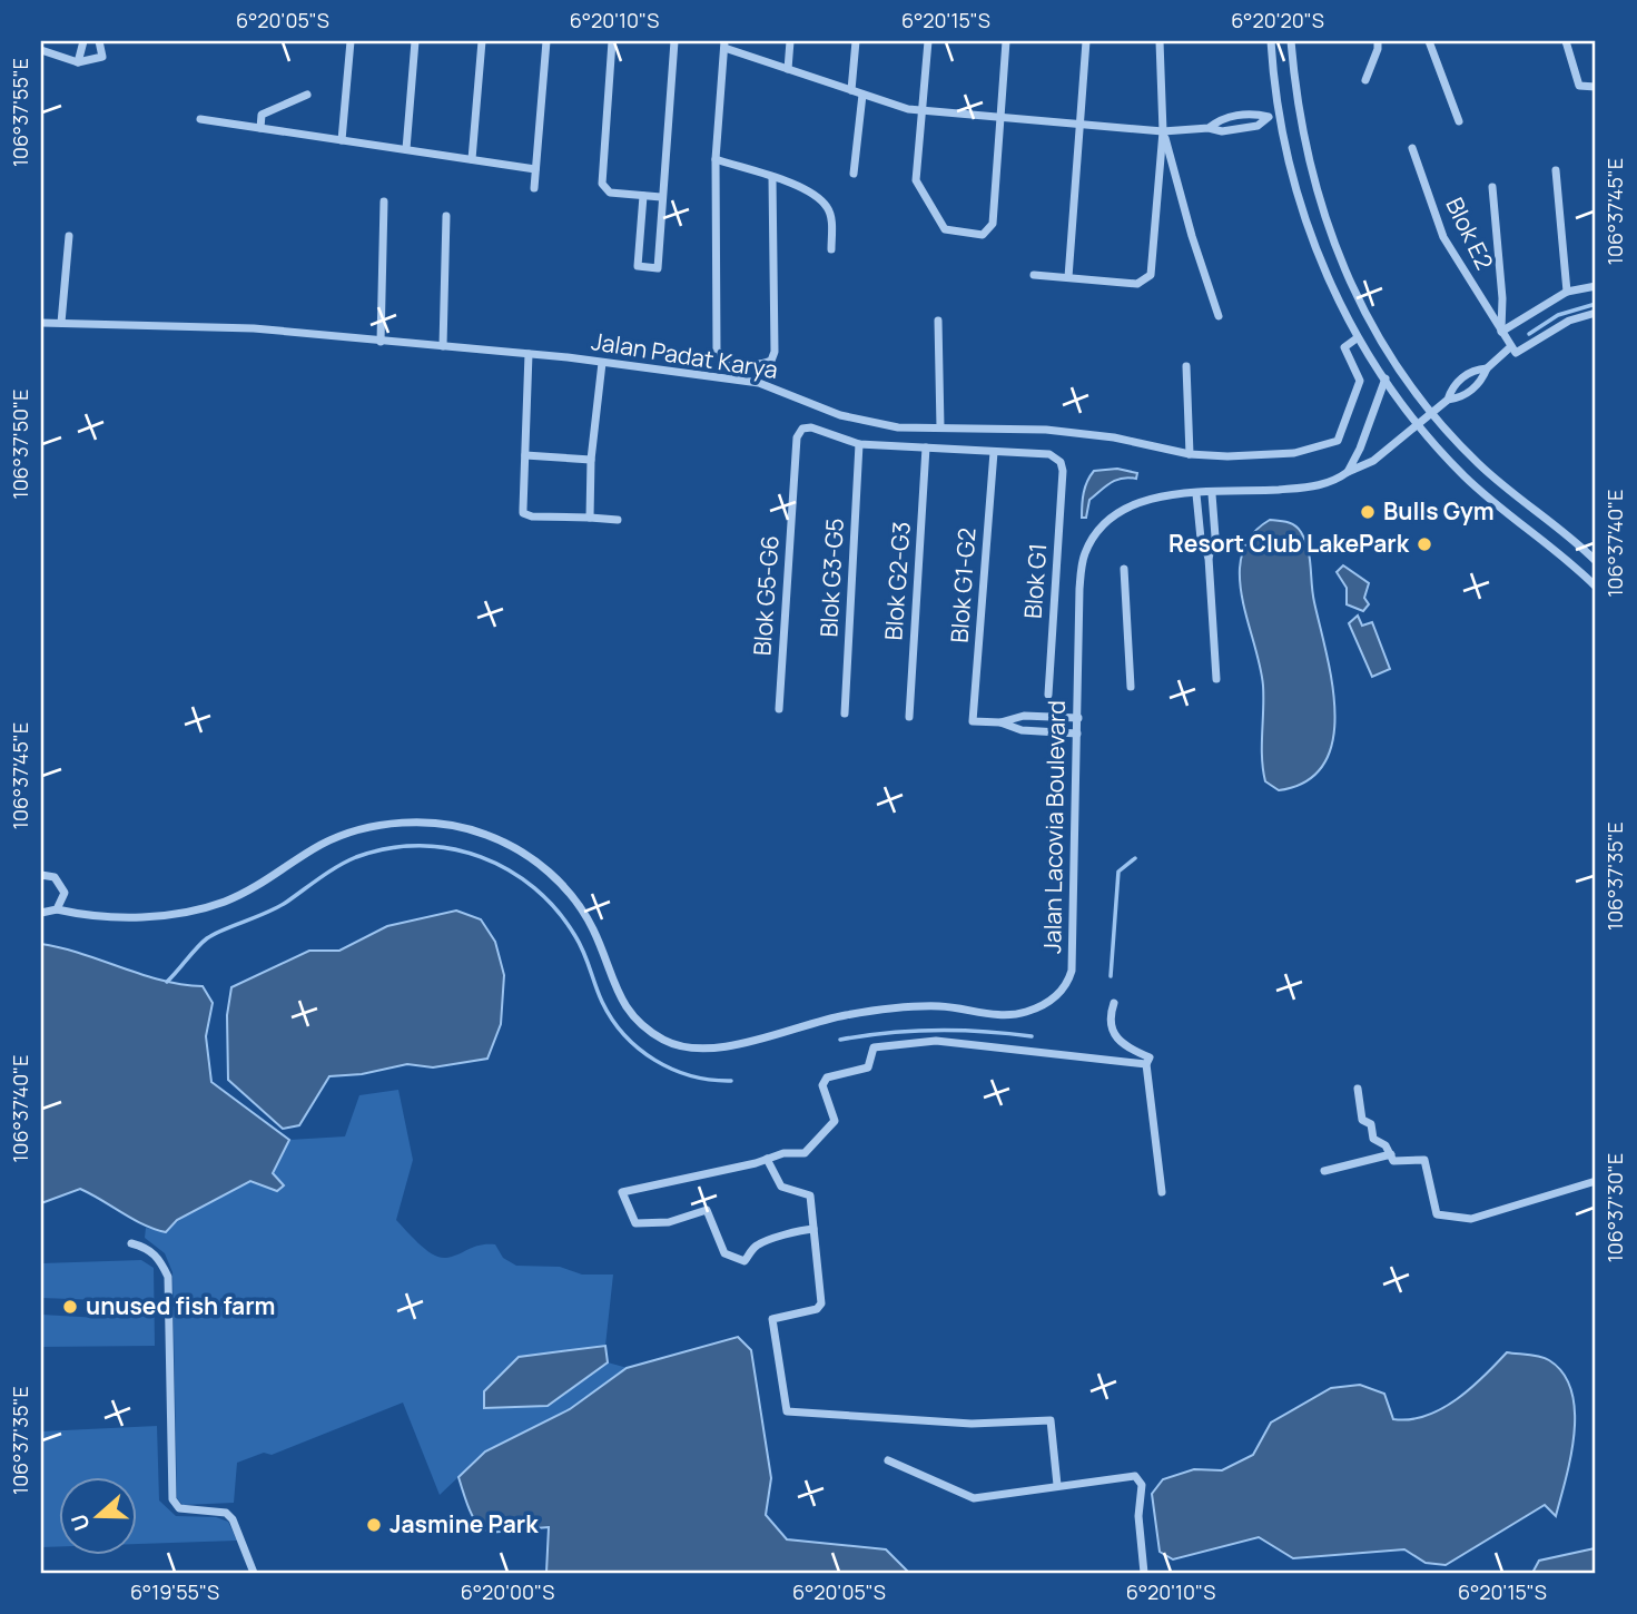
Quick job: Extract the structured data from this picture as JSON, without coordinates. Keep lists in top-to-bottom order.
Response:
{
  "streets": {
    "street": [
      "Blok E2",
      "Jalan Padat Karya",
      "Blok G3-G5",
      "Blok G2-G3",
      "Blok G1",
      "Blok G1-G2",
      "Blok G5-G6",
      "Jalan Lacovia Boulevard"
    ]
  },
  "crossings": [
    ["Blok G3-G5", "Blok G5-G6"],
    ["Blok G1", "Blok G1-G2"]
  ],
  "places": [
    "Bulls Gym",
    "Resort Club LakePark",
    "unused fish farm",
    "Jasmine Park"
  ],
  "north": "left",
  "coordinates": [
    "6°20'05\"S",
    "6°20'10\"S",
    "6°20'15\"S",
    "6°20'20\"S",
    "106°37'55\"E",
    "106°37'45\"E",
    "106°37'50\"E",
    "106°37'40\"E",
    "106°37'35\"E",
    "106°37'30\"E",
    "6°19'55\"S",
    "6°20'00\"S"
  ]
}
